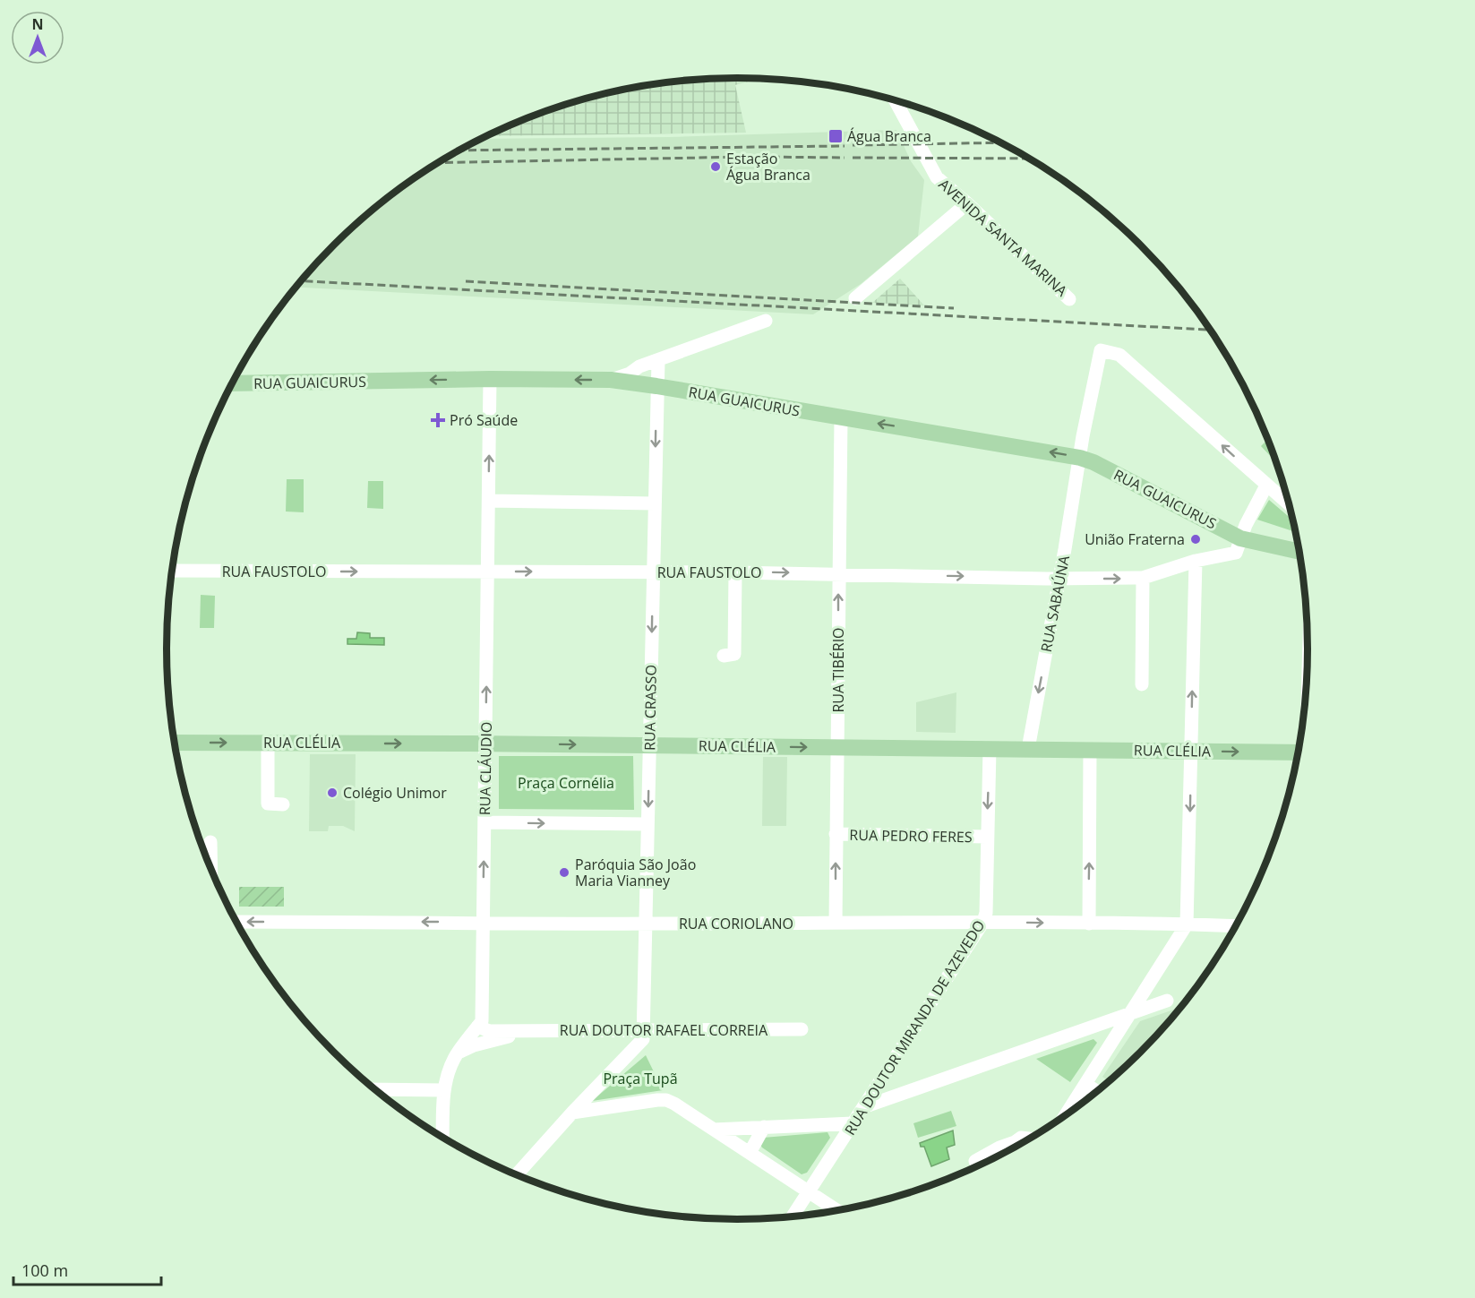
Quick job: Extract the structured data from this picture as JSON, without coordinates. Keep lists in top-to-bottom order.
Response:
{
  "streets": {
    "main road": ["RUA GUAICURUS", "RUA CLÉLIA"],
    "street": [
      "AVENIDA SANTA MARINA",
      "RUA FAUSTOLO",
      "RUA SABAÚNA",
      "RUA TIBÉRIO",
      "RUA CRASSO",
      "RUA CLÁUDIO",
      "RUA PEDRO FERES",
      "RUA CORIOLANO",
      "RUA DOUTOR MIRANDA DE AZEVEDO",
      "RUA DOUTOR RAFAEL CORREIA"
    ]
  },
  "crossings": [
    ["RUA GUAICURUS", "RUA FAUSTOLO"],
    ["RUA GUAICURUS", "RUA SABAÚNA"],
    ["RUA GUAICURUS", "RUA TIBÉRIO"],
    ["RUA GUAICURUS", "RUA CRASSO"],
    ["RUA GUAICURUS", "RUA CLÁUDIO"],
    ["RUA FAUSTOLO", "RUA SABAÚNA"],
    ["RUA FAUSTOLO", "RUA TIBÉRIO"],
    ["RUA FAUSTOLO", "RUA CRASSO"],
    ["RUA FAUSTOLO", "RUA CLÁUDIO"],
    ["RUA SABAÚNA", "RUA CLÉLIA"],
    ["RUA TIBÉRIO", "RUA CLÉLIA"],
    ["RUA TIBÉRIO", "RUA PEDRO FERES"],
    ["RUA TIBÉRIO", "RUA CORIOLANO"],
    ["RUA CRASSO", "RUA CLÉLIA"],
    ["RUA CRASSO", "RUA CORIOLANO"],
    ["RUA CRASSO", "RUA DOUTOR RAFAEL CORREIA"],
    ["RUA CLÉLIA", "RUA CLÁUDIO"],
    ["RUA CLÉLIA", "RUA DOUTOR MIRANDA DE AZEVEDO"],
    ["RUA CLÁUDIO", "RUA CORIOLANO"],
    ["RUA CLÁUDIO", "RUA DOUTOR RAFAEL CORREIA"],
    ["RUA PEDRO FERES", "RUA DOUTOR MIRANDA DE AZEVEDO"],
    ["RUA CORIOLANO", "RUA DOUTOR MIRANDA DE AZEVEDO"]
  ],
  "one_way": [
    "RUA GUAICURUS",
    "RUA FAUSTOLO",
    "RUA TIBÉRIO",
    "RUA CRASSO",
    "RUA CLÉLIA",
    "RUA CLÁUDIO"
  ],
  "parks": ["Praça Cornélia", "Praça Tupã"],
  "places": {
    "transit": ["Água Branca"],
    "other": [
      "Estação Água Branca",
      "União Fraterna",
      "Colégio Unimor",
      "Paróquia São João Maria Vianney"
    ],
    "health": ["Pró Saúde"]
  },
  "scale_bar": "100 m",
  "north": "top"
}
